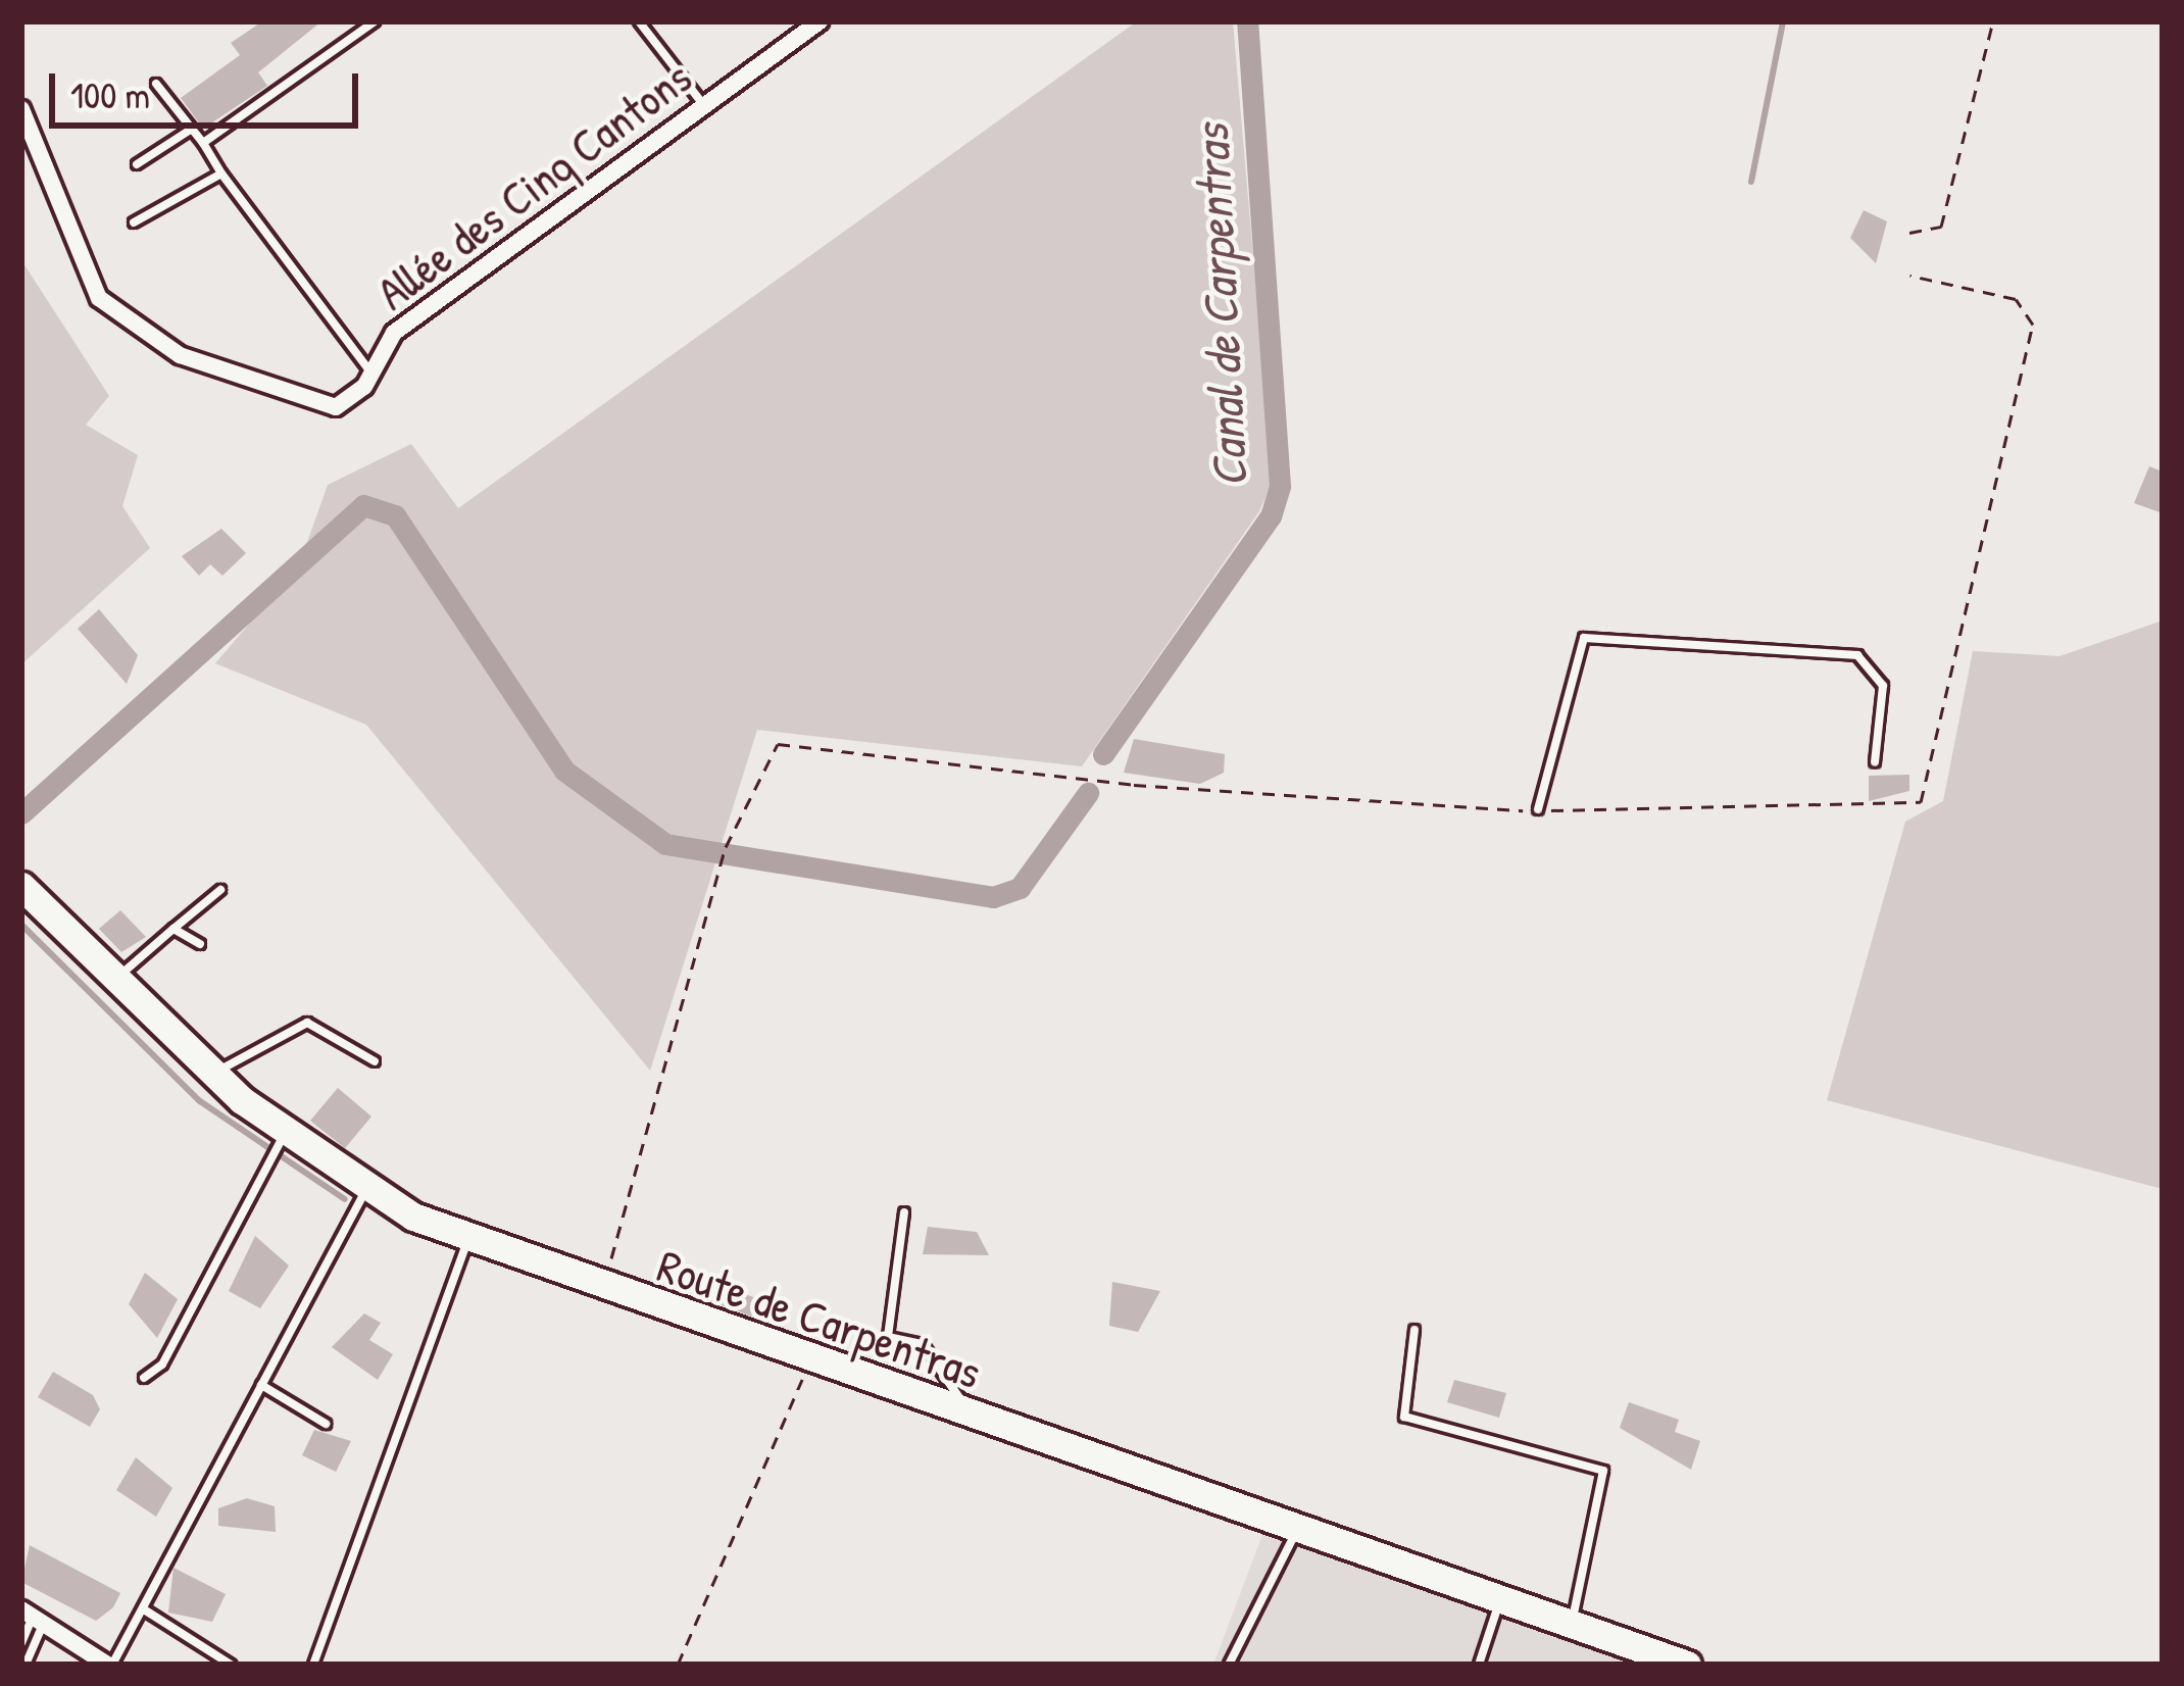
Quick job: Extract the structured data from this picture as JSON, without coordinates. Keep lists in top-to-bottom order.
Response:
{
  "streets": {
    "main road": ["Route de Carpentras"],
    "street": ["Allée des Cinq Cantons"]
  },
  "water": ["Canal de Carpentras"],
  "scale_bar": "100 m"
}
